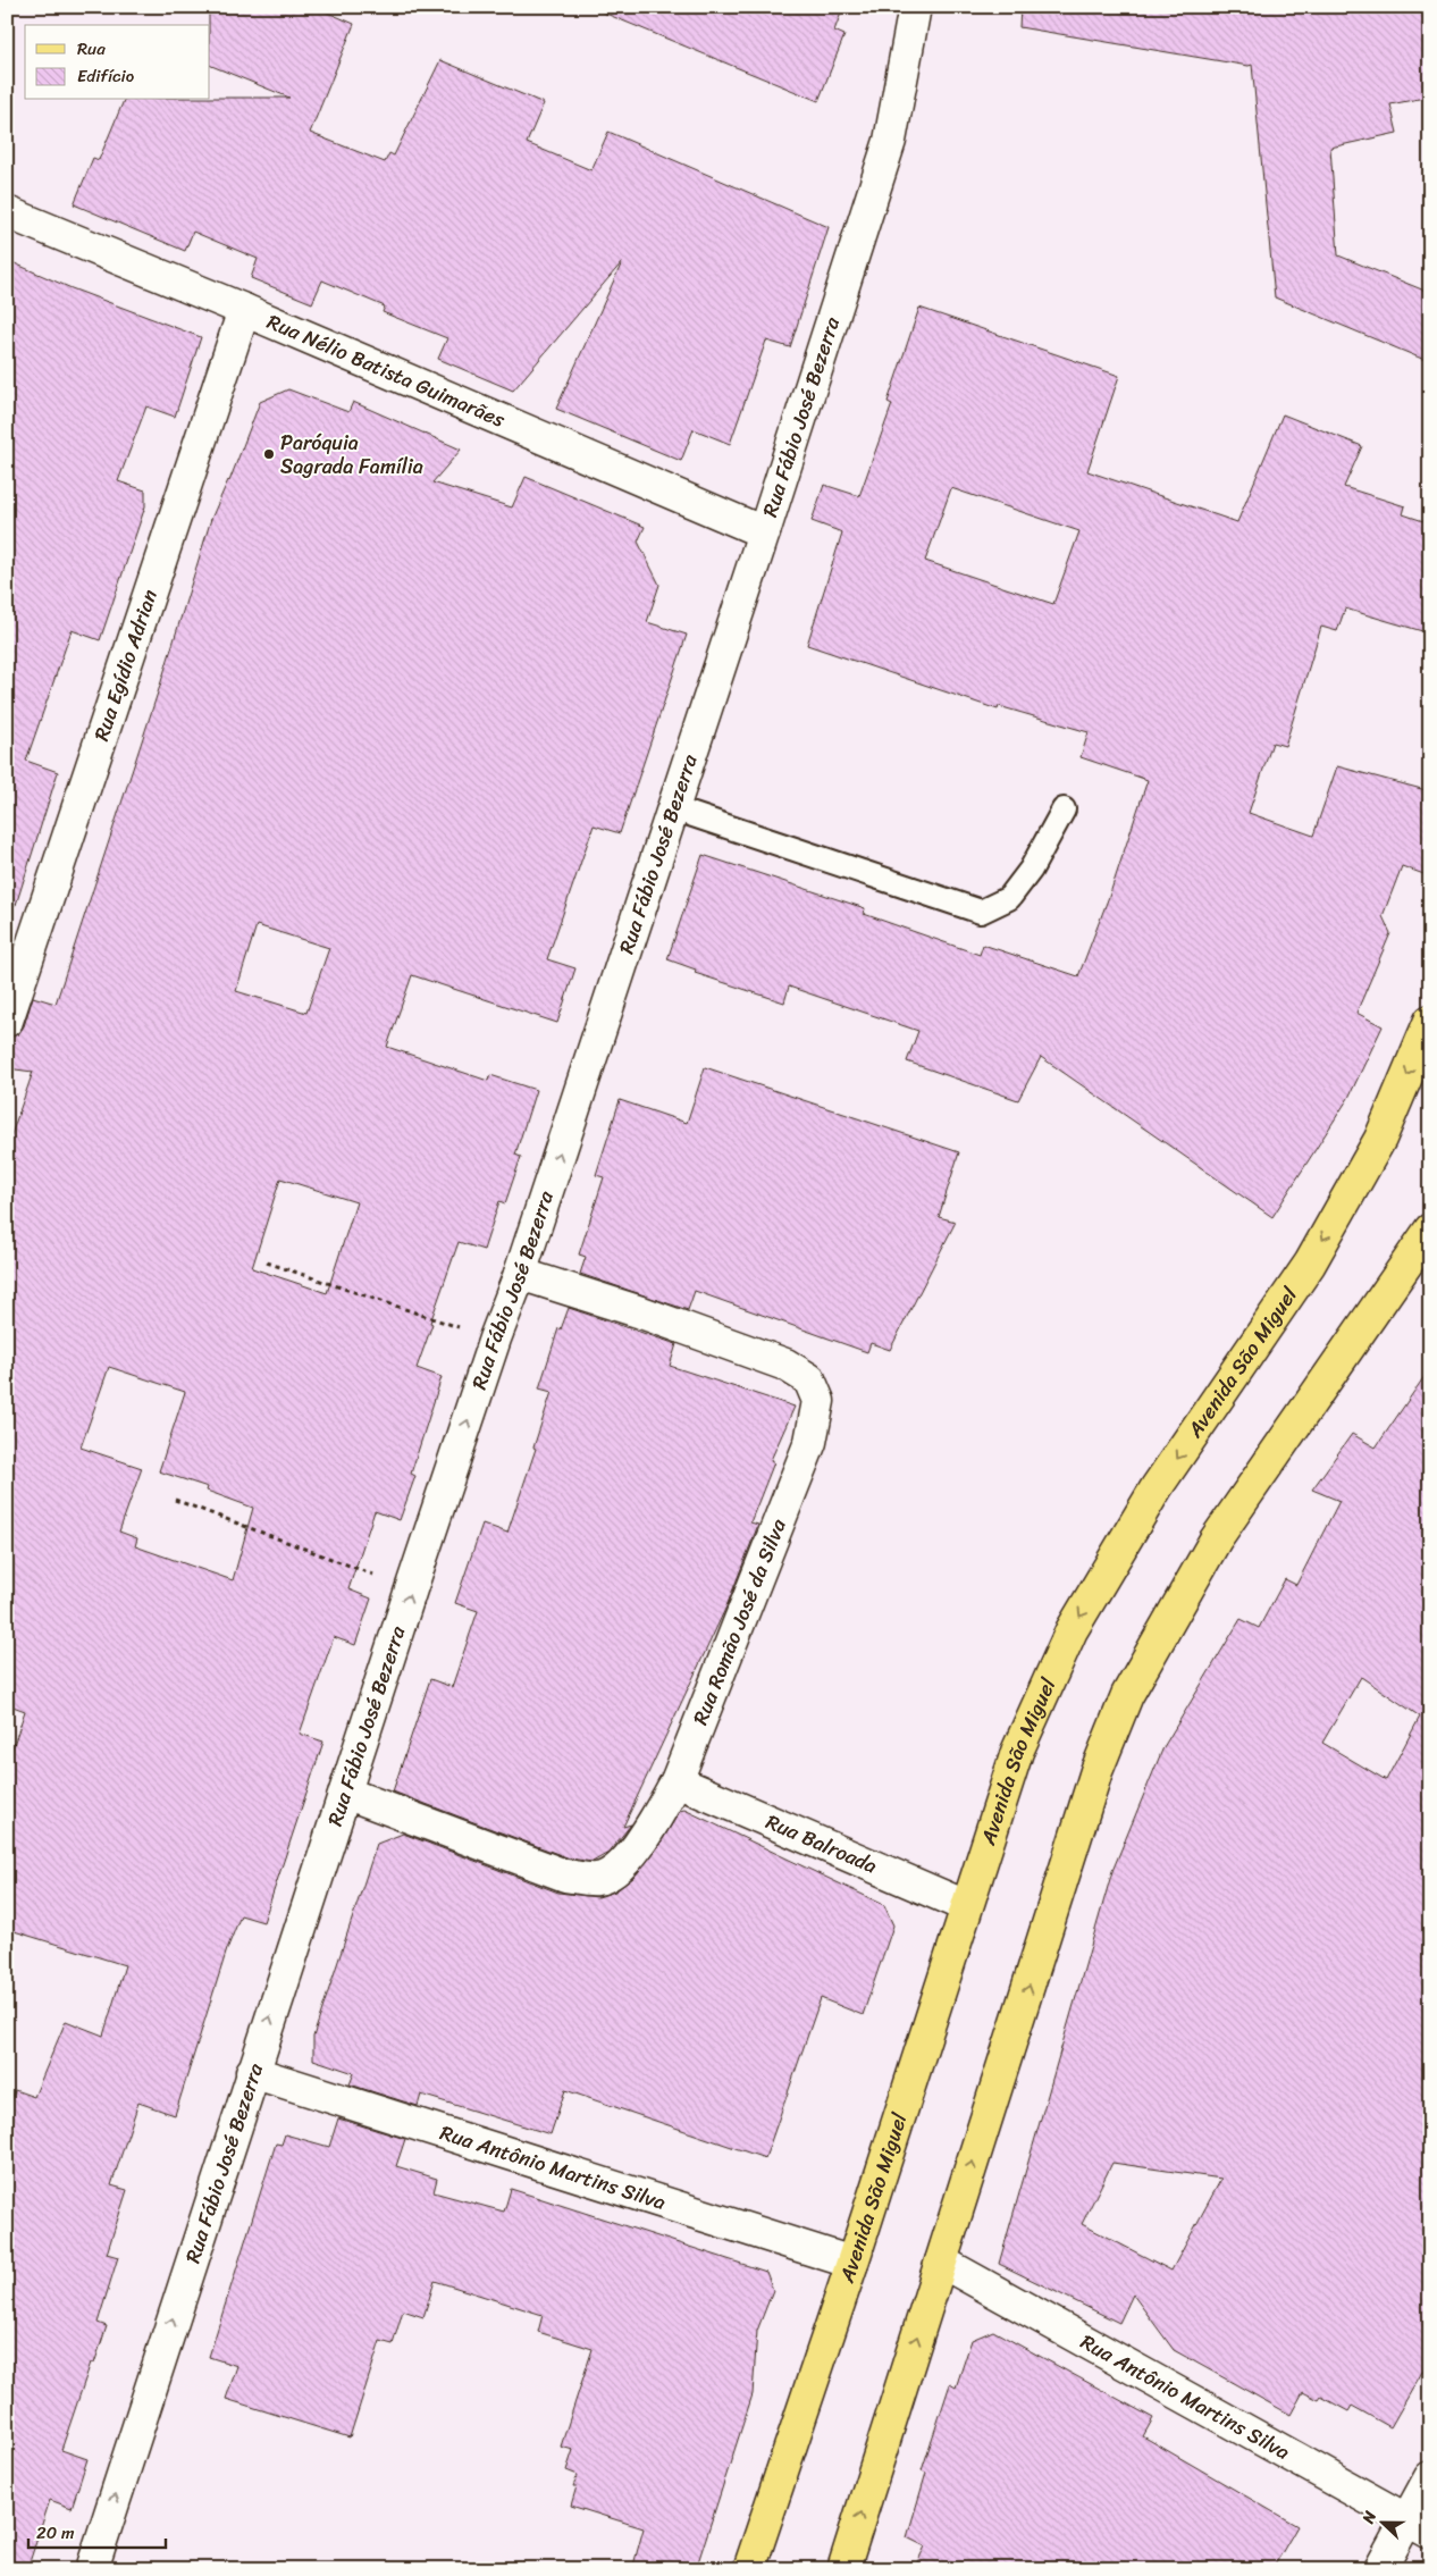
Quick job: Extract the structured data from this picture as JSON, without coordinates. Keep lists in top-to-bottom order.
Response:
{
  "streets": {
    "main road": ["Avenida São Miguel"],
    "street": [
      "Rua Nélio Batista Guimarães",
      "Rua Fábio José Bezerra",
      "Rua Egídio Adrian",
      "Rua Romão José da Silva",
      "Rua Balroada",
      "Rua Antônio Martins Silva"
    ]
  },
  "crossings": [
    ["Rua Nélio Batista Guimarães", "Rua Fábio José Bezerra"],
    ["Rua Nélio Batista Guimarães", "Rua Egídio Adrian"],
    ["Rua Fábio José Bezerra", "Rua Romão José da Silva"],
    ["Rua Fábio José Bezerra", "Rua Antônio Martins Silva"],
    ["Avenida São Miguel", "Rua Balroada"],
    ["Avenida São Miguel", "Rua Antônio Martins Silva"],
    ["Rua Romão José da Silva", "Rua Balroada"]
  ],
  "one_way": ["Rua Fábio José Bezerra"],
  "places": ["Paróquia Sagrada Família"],
  "legend": ["Rua", "Edifício"],
  "scale_bar": "20 m",
  "north": "left"
}
